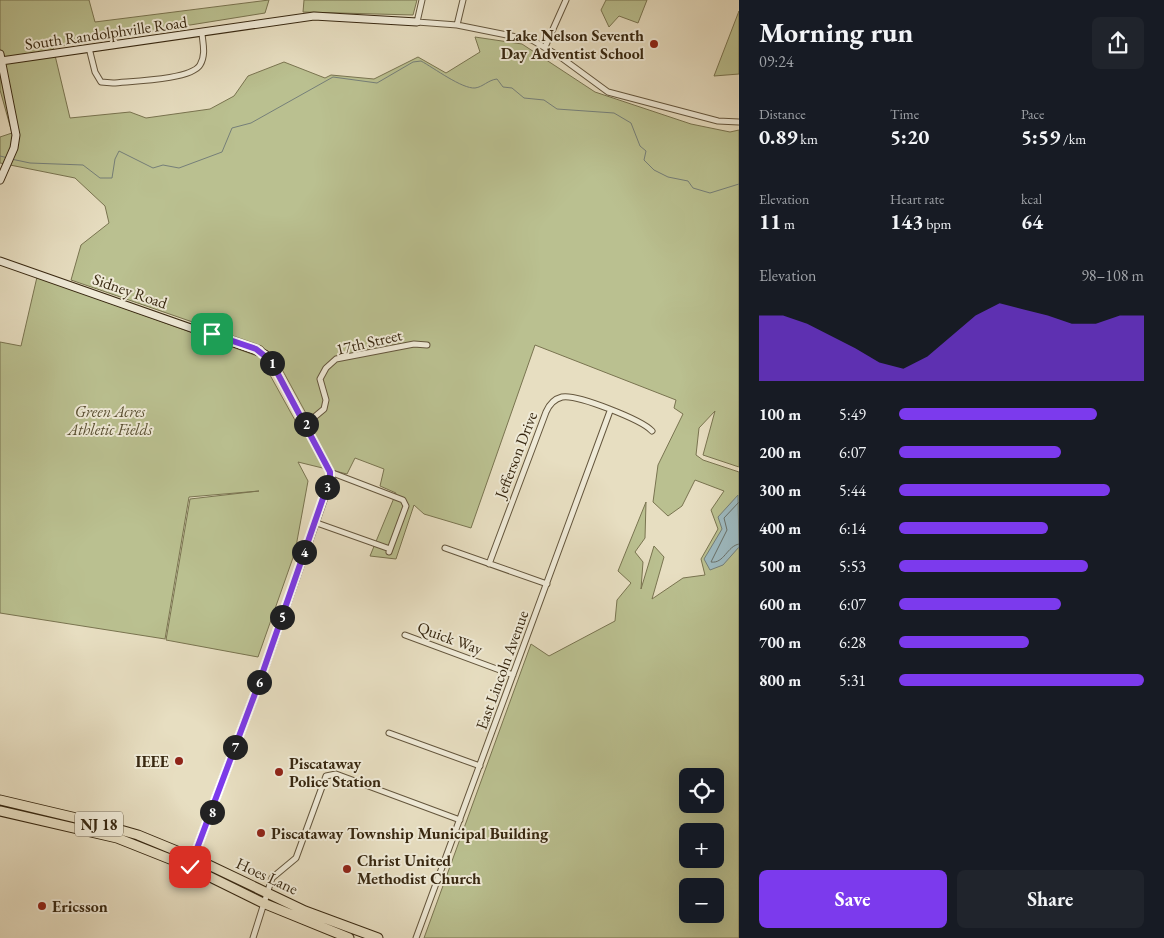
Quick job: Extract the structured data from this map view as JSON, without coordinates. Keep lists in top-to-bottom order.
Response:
{
  "streets": {
    "highway": ["NJ 18", "Hoes Lane"],
    "street": [
      "South Randolphville Road",
      "Sidney Road",
      "17th Street",
      "Jefferson Drive",
      "Quick Way",
      "East Lincoln Avenue"
    ]
  },
  "crossings": [
    ["Sidney Road", "17th Street"],
    ["Jefferson Drive", "East Lincoln Avenue"],
    ["Quick Way", "East Lincoln Avenue"]
  ],
  "parks": ["Green Acres Athletic Fields"],
  "places": [
    "Lake Nelson Seventh Day Adventist School",
    "IEEE",
    "Piscataway Police Station",
    "Piscataway Township Municipal Building",
    "Christ United Methodist Church",
    "Ericsson"
  ],
  "page": {
    "heading": ["Morning run", "09:24"],
    "stats": [
      ["Distance", "0.89 km"],
      ["Time", "5:20"],
      ["Pace", "5:59 /km"],
      ["Elevation", "11 m"],
      ["Heart rate", "143 bpm"],
      ["kcal", "64"]
    ],
    "chart": ["Elevation", "98–108 m"],
    "pins": [
      "1",
      "2",
      "3",
      "4",
      "5",
      "6",
      "7",
      "8"
    ],
    "list": [
      {
        "name": "100 m",
        "note": "5:49"
      },
      {
        "name": "200 m",
        "note": "6:07"
      },
      {
        "name": "300 m",
        "note": "5:44"
      },
      {
        "name": "400 m",
        "note": "6:14"
      },
      {
        "name": "500 m",
        "note": "5:53"
      },
      {
        "name": "600 m",
        "note": "6:07"
      },
      {
        "name": "700 m",
        "note": "6:28"
      },
      {
        "name": "800 m",
        "note": "5:31"
      }
    ],
    "map_buttons": ["+", "−"],
    "buttons": ["Save", "Share"]
  }
}
